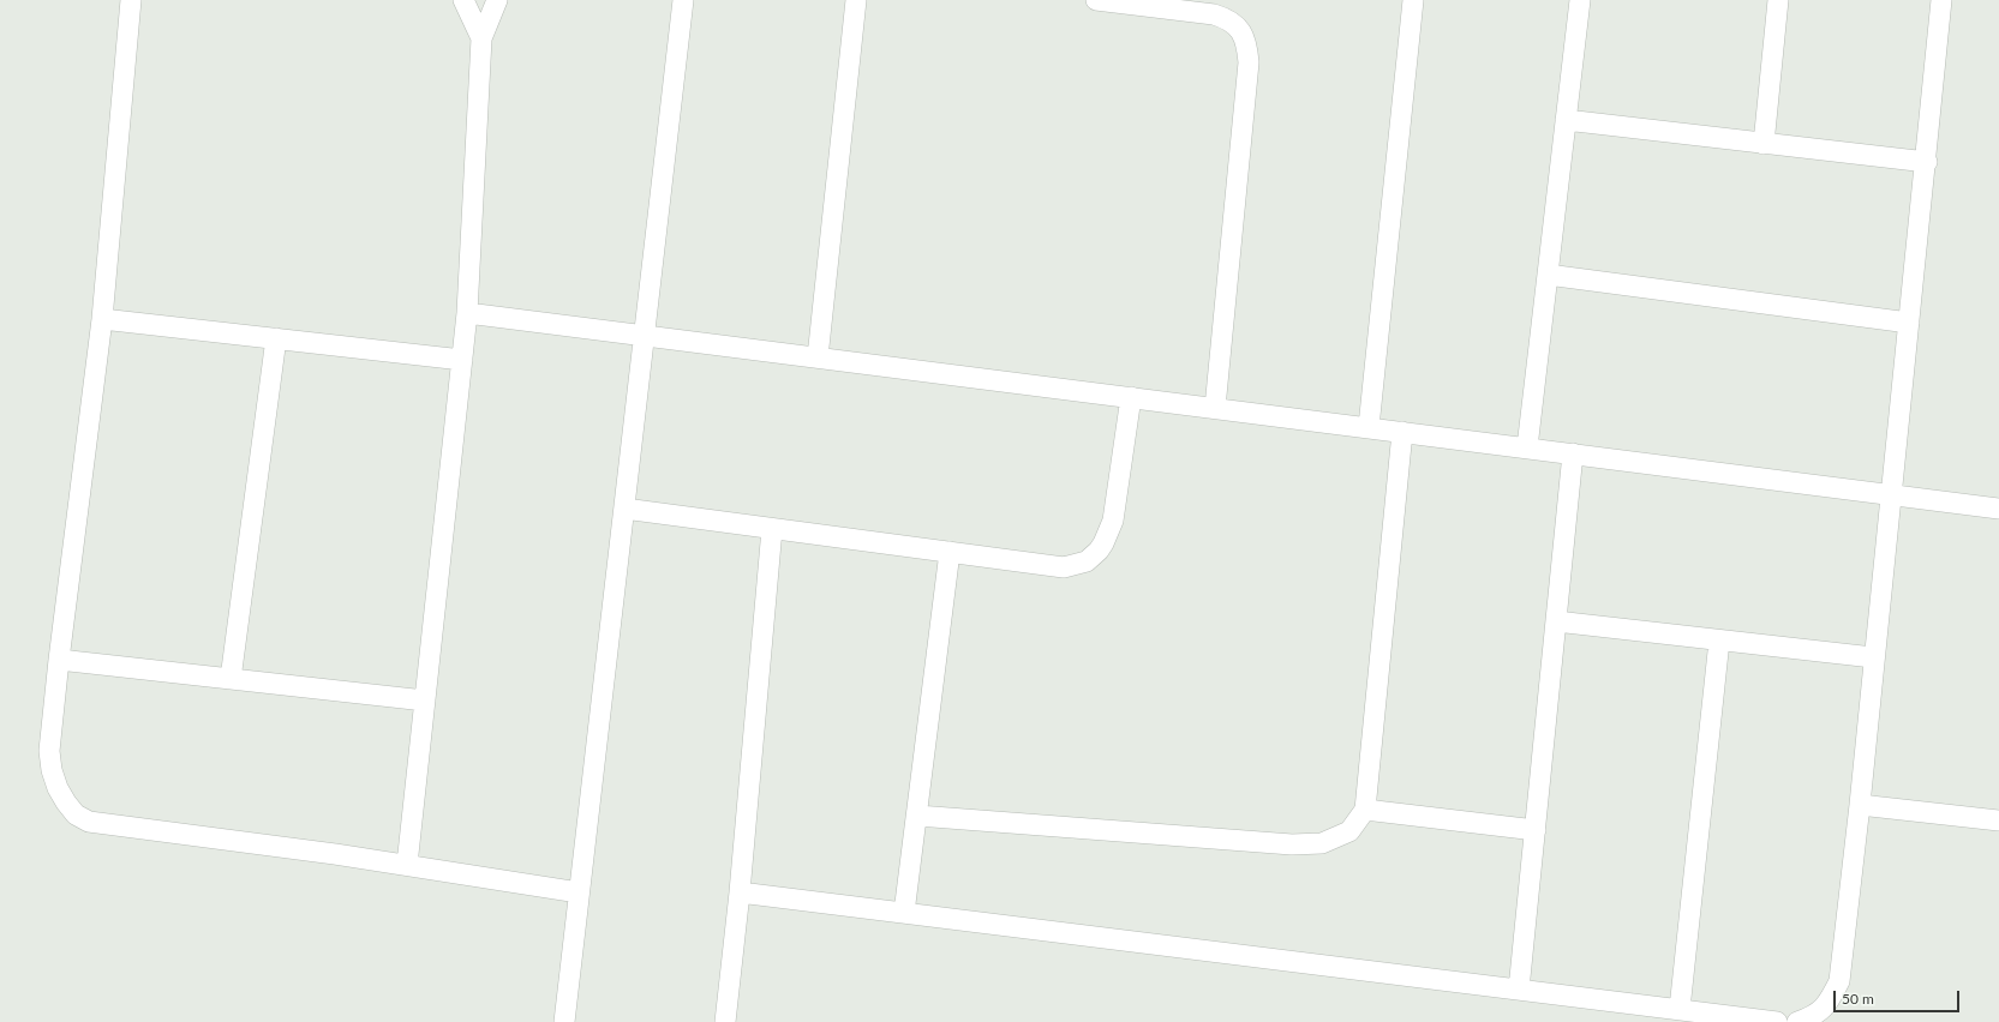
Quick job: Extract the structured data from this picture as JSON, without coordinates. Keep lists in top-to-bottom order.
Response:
{
  "scale_bar": "50 m"
}
